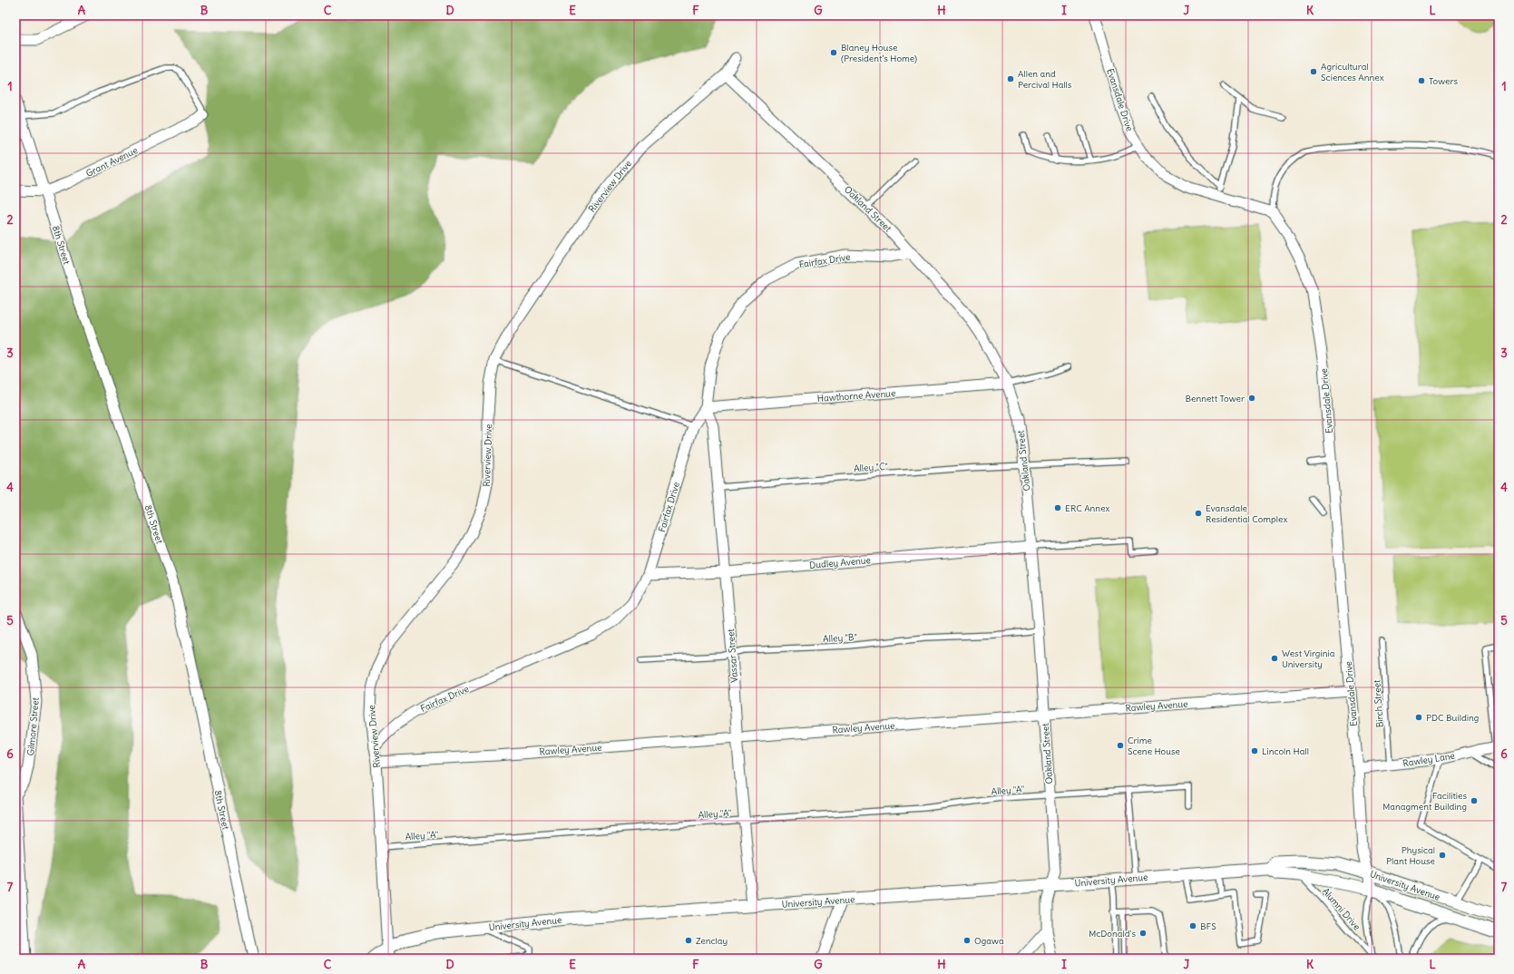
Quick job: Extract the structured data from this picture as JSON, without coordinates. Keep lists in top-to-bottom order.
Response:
{
  "streets": {
    "street": [
      "Evansdale Drive",
      "Grant Avenue",
      "Riverview Drive",
      "Oakland Street",
      "8th Street",
      "Fairfax Drive",
      "Hawthorne Avenue",
      "Dudley Avenue",
      "Vassar Street",
      "Rawley Avenue",
      "Gilmore Street",
      "Rawley Lane",
      "University Avenue"
    ],
    "lane": [
      "Alley \"C\"",
      "Alley \"B\"",
      "Birch Street",
      "Alley \"A\"",
      "Alumni Drive"
    ]
  },
  "crossings": [
    ["Evansdale Drive", "Rawley Avenue"],
    ["Evansdale Drive", "Rawley Lane"],
    ["Evansdale Drive", "University Avenue"],
    ["Evansdale Drive", "Alumni Drive"],
    ["Grant Avenue", "8th Street"],
    ["Riverview Drive", "Oakland Street"],
    ["Riverview Drive", "Fairfax Drive"],
    ["Riverview Drive", "Rawley Avenue"],
    ["Riverview Drive", "Alley \"A\""],
    ["Riverview Drive", "University Avenue"],
    ["Oakland Street", "Fairfax Drive"],
    ["Oakland Street", "Hawthorne Avenue"],
    ["Oakland Street", "Alley \"C\""],
    ["Oakland Street", "Dudley Avenue"],
    ["Oakland Street", "Alley \"B\""],
    ["Oakland Street", "Rawley Avenue"],
    ["Oakland Street", "Alley \"A\""],
    ["Oakland Street", "University Avenue"],
    ["Fairfax Drive", "Hawthorne Avenue"],
    ["Fairfax Drive", "Dudley Avenue"],
    ["Fairfax Drive", "Vassar Street"],
    ["Hawthorne Avenue", "Vassar Street"],
    ["Alley \"C\"", "Vassar Street"],
    ["Dudley Avenue", "Vassar Street"],
    ["Alley \"B\"", "Vassar Street"],
    ["Vassar Street", "Rawley Avenue"],
    ["Vassar Street", "Alley \"A\""],
    ["Vassar Street", "University Avenue"],
    ["Birch Street", "Rawley Lane"],
    ["University Avenue", "Alumni Drive"]
  ],
  "places": [
    "Blaney House (President’s Home)",
    "Agricultural Sciences Annex",
    "Allen and Percival Halls",
    "Towers",
    "Bennett Tower",
    "ERC Annex",
    "Evansdale Residential Complex",
    "West Virginia University",
    "PDC Building",
    "Crime Scene House",
    "Lincoln Hall",
    "Facilities Managment Building",
    "Physical Plant House",
    "BFS",
    "McDonald's",
    "Zenclay",
    "Ogawa"
  ],
  "grid": {
    "columns": [
      "A",
      "B",
      "C",
      "D",
      "E",
      "F",
      "G",
      "H",
      "I",
      "J",
      "K",
      "L"
    ],
    "rows": [
      "1",
      "2",
      "3",
      "4",
      "5",
      "6",
      "7"
    ]
  }
}
